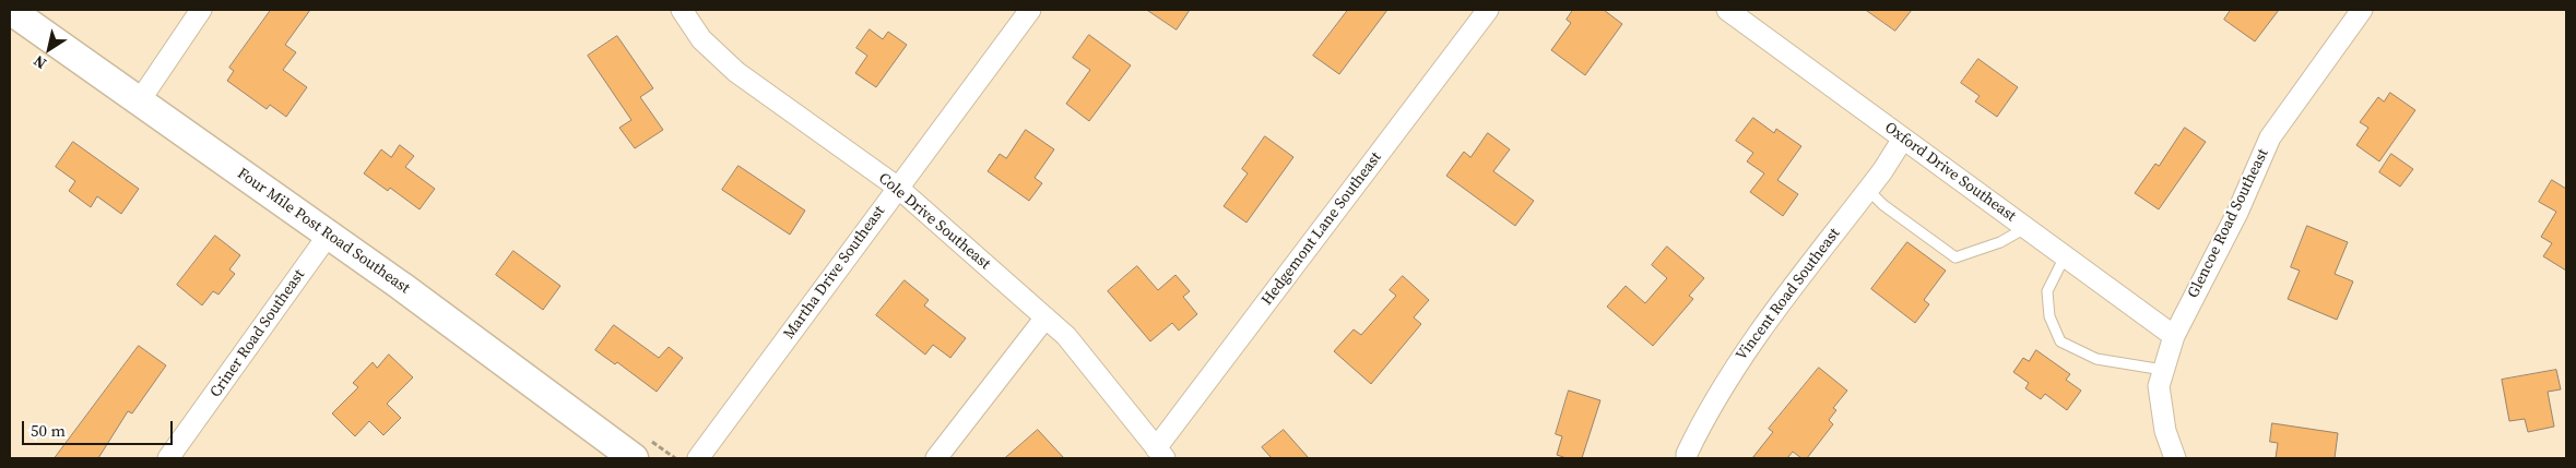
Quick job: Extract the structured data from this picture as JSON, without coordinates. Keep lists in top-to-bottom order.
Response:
{
  "streets": {
    "main road": ["Four Mile Post Road Southeast"],
    "street": [
      "Oxford Drive Southeast",
      "Cole Drive Southeast",
      "Glencoe Road Southeast",
      "Hedgemont Lane Southeast",
      "Martha Drive Southeast",
      "Vincent Road Southeast",
      "Criner Road Southeast"
    ]
  },
  "crossings": [
    ["Oxford Drive Southeast", "Glencoe Road Southeast"],
    ["Oxford Drive Southeast", "Vincent Road Southeast"],
    ["Cole Drive Southeast", "Hedgemont Lane Southeast"],
    ["Cole Drive Southeast", "Martha Drive Southeast"],
    ["Four Mile Post Road Southeast", "Criner Road Southeast"]
  ],
  "scale_bar": "50 m",
  "north": "bottom left"
}
